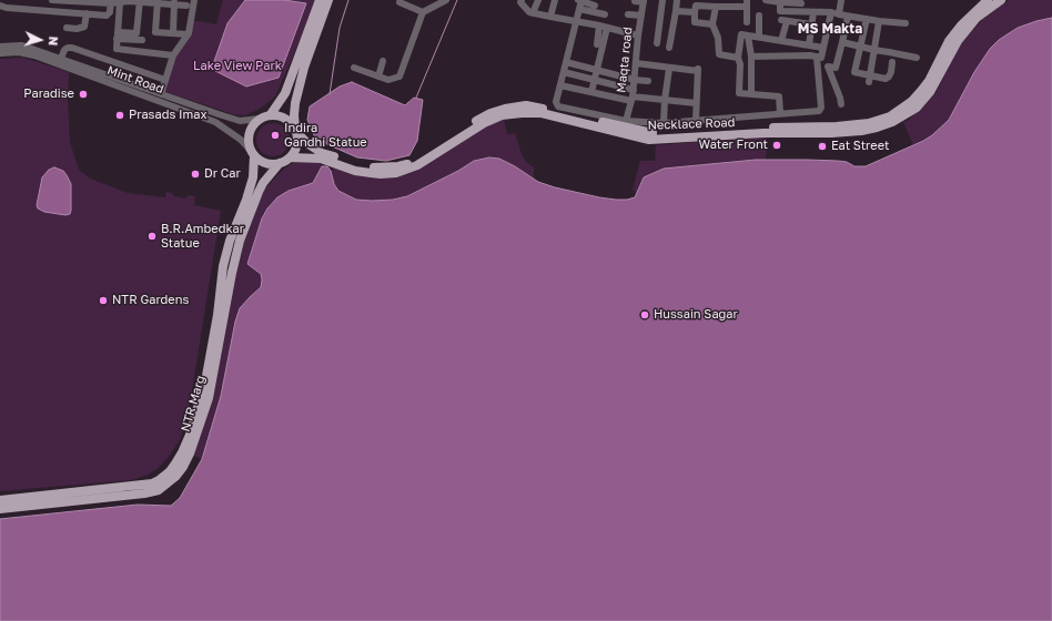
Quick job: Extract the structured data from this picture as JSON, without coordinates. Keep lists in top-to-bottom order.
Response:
{
  "streets": {
    "main road": ["Necklace Road", "NTR Marg"],
    "street": ["Maqta road", "Mint Road"]
  },
  "crossings": [
    ["Mint Road", "Necklace Road"],
    ["Mint Road", "NTR Marg"],
    ["Necklace Road", "NTR Marg"]
  ],
  "districts": ["MS Makta"],
  "parks": ["Lake View Park"],
  "places": [
    "Paradise",
    "Prasads Imax",
    "Indira Gandhi Statue",
    "Water Front",
    "Eat Street",
    "Dr Car",
    "B.R.Ambedkar Statue",
    "NTR Gardens",
    "Hussain Sagar"
  ],
  "north": "right"
}
